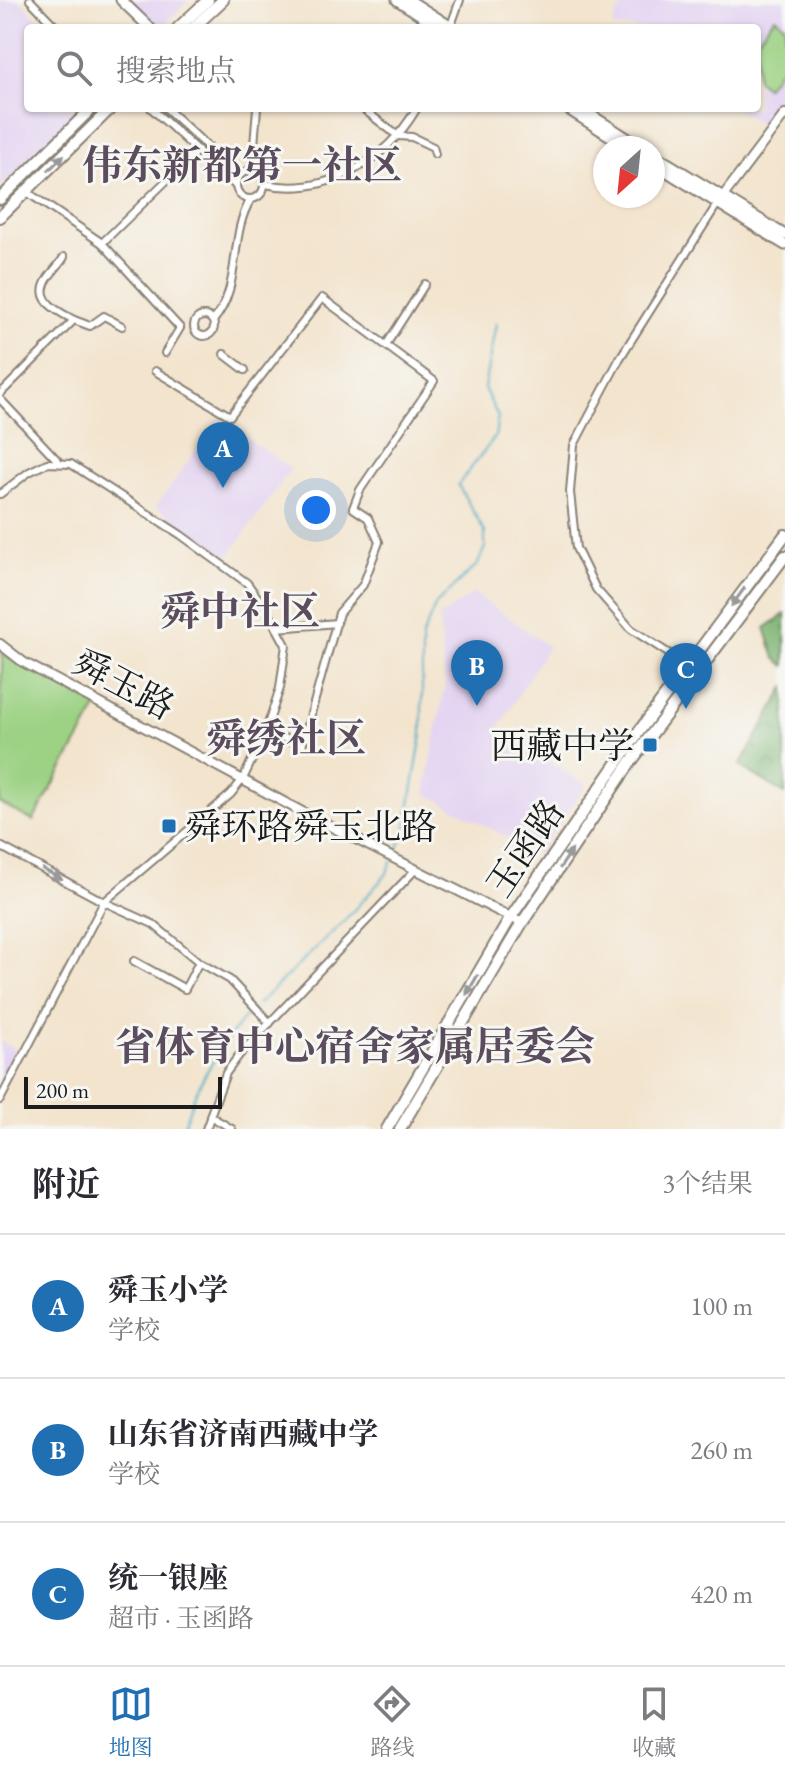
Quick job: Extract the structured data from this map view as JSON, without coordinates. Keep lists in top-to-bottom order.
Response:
{
  "streets": {
    "main road": ["玉函路"],
    "street": ["舜玉路"]
  },
  "crossings": [
    ["舜玉路", "玉函路"]
  ],
  "districts": [
    "伟东新都第一社区",
    "舜中社区",
    "舜绣社区",
    "省体育中心宿舍家属居委会"
  ],
  "places": {
    "transit": ["西藏中学", "舜环路舜玉北路"]
  },
  "scale_bar": "200 m",
  "north": "bottom left",
  "page": {
    "search": "搜索地点",
    "pins": ["A", "B", "C"],
    "scale": "200 m",
    "heading": ["附近", "3个结果"],
    "list": [
      {
        "mark": "A",
        "name": "舜玉小学",
        "note": "学校",
        "value": "100 m"
      },
      {
        "mark": "B",
        "name": "山东省济南西藏中学",
        "note": "学校",
        "value": "260 m"
      },
      {
        "mark": "C",
        "name": "统一银座",
        "note": "超市 · 玉函路",
        "value": "420 m"
      }
    ],
    "nav": ["地图", "路线", "收藏"]
  }
}
